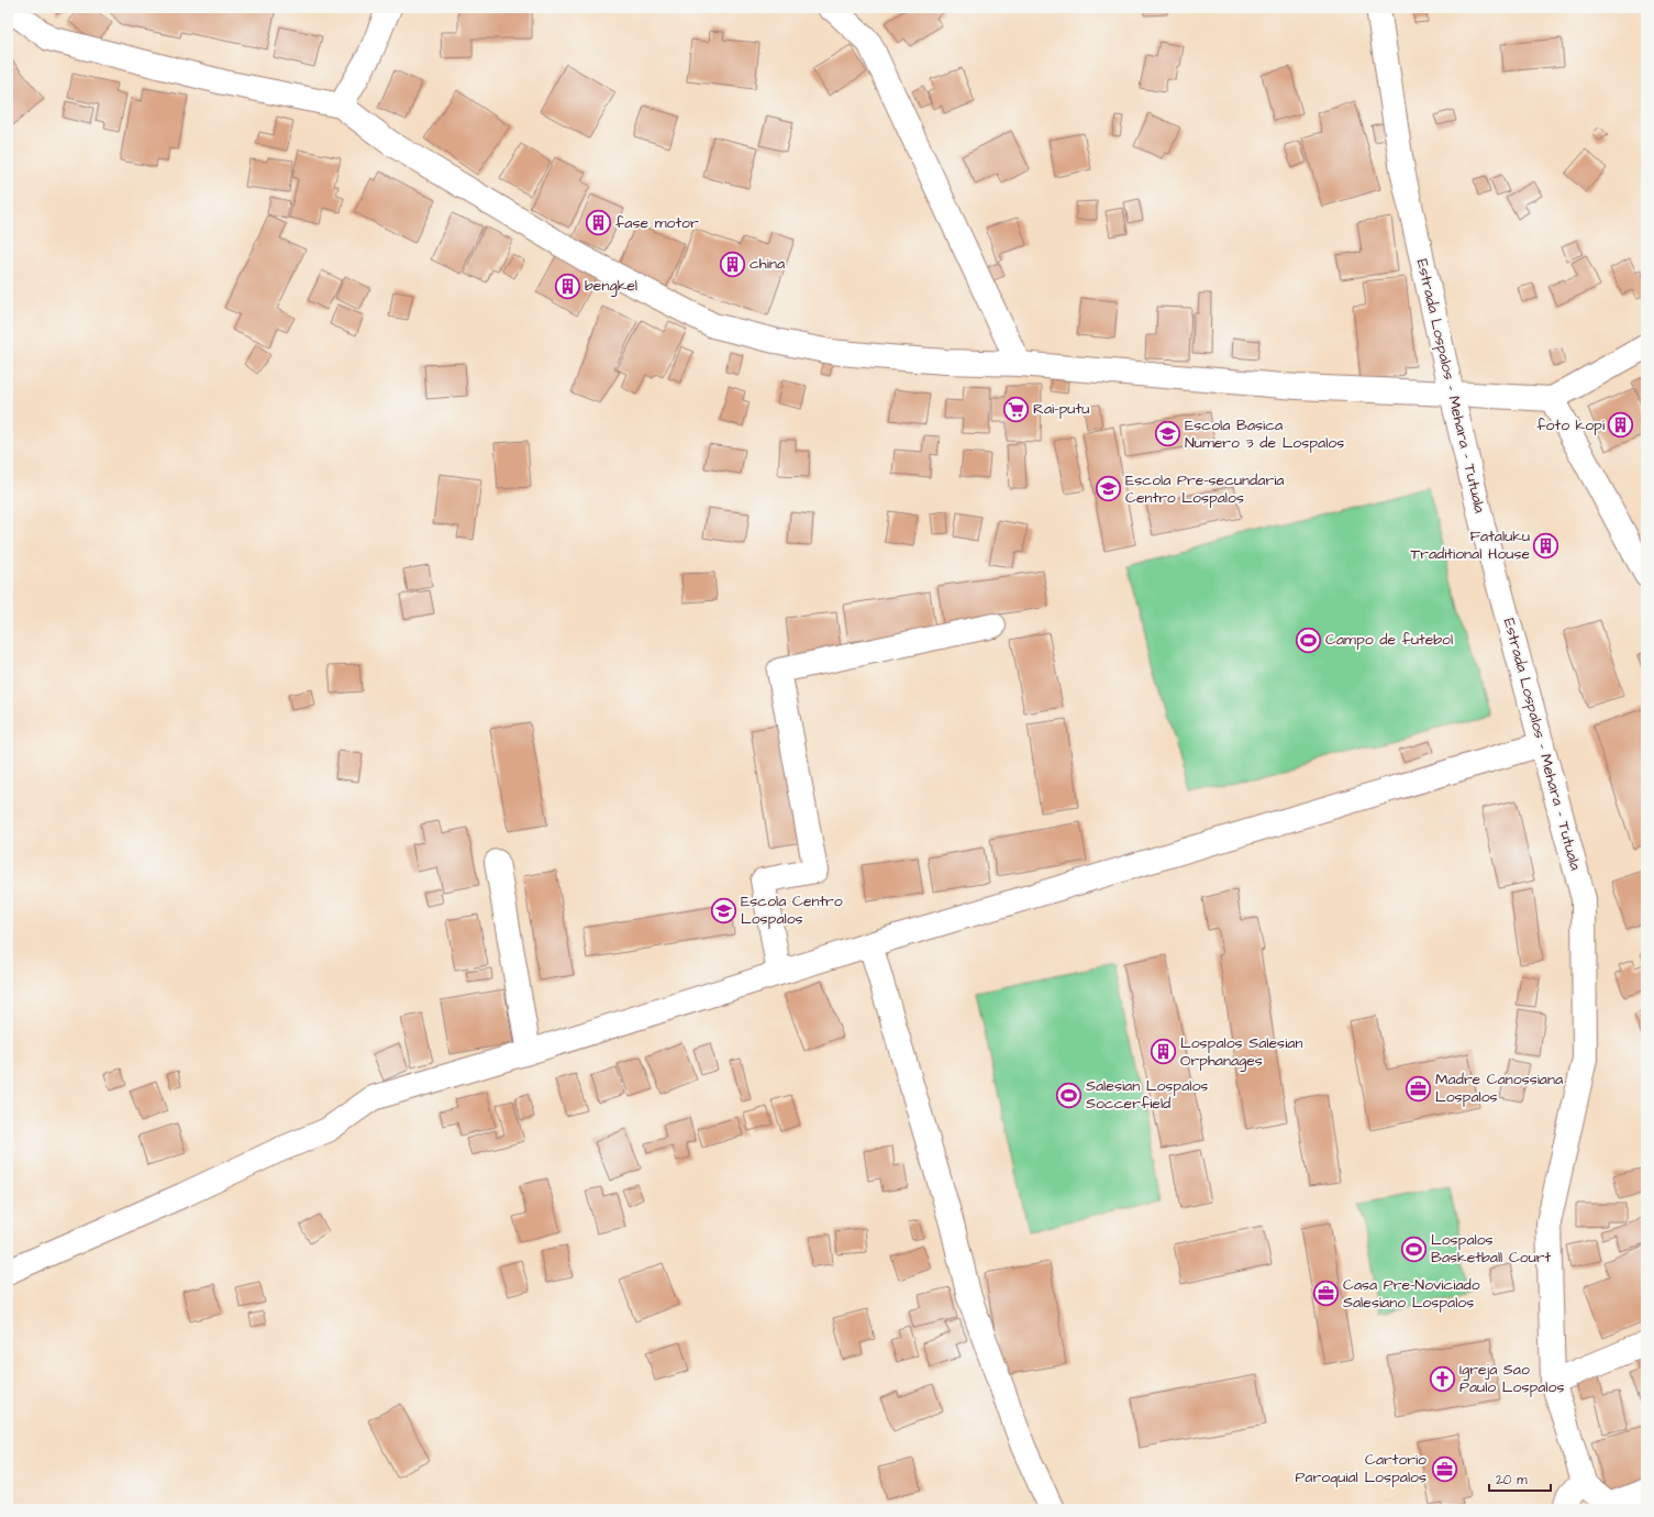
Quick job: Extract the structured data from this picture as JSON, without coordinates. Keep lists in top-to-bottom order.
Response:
{
  "streets": {
    "street": ["Estrada Lospalos - Mehara - Tutuala"]
  },
  "places": {
    "building": [
      "fase motor",
      "china",
      "bengkel",
      "foto kopi",
      "Fataluku Traditional House",
      "Lospalos Salesian Orphanages"
    ],
    "supermarket": ["Rai-putu"],
    "school or university": ["Escola Basica Numero 3 de Lospalos", "Escola Pre-secundaria Centro Lospalos", "Escola Centro Lospalos"],
    "sports": ["Campo de futebol", "Salesian Lospalos Soccerfield", "Lospalos Basketball Court"],
    "office": ["Madre Canossiana Lospalos", "Casa Pre-Noviciado Salesiano Lospalos", "Cartorio Paroquial Lospalos"],
    "church": ["Igreja Sao Paulo Lospalos"]
  },
  "scale_bar": "20 m"
}
